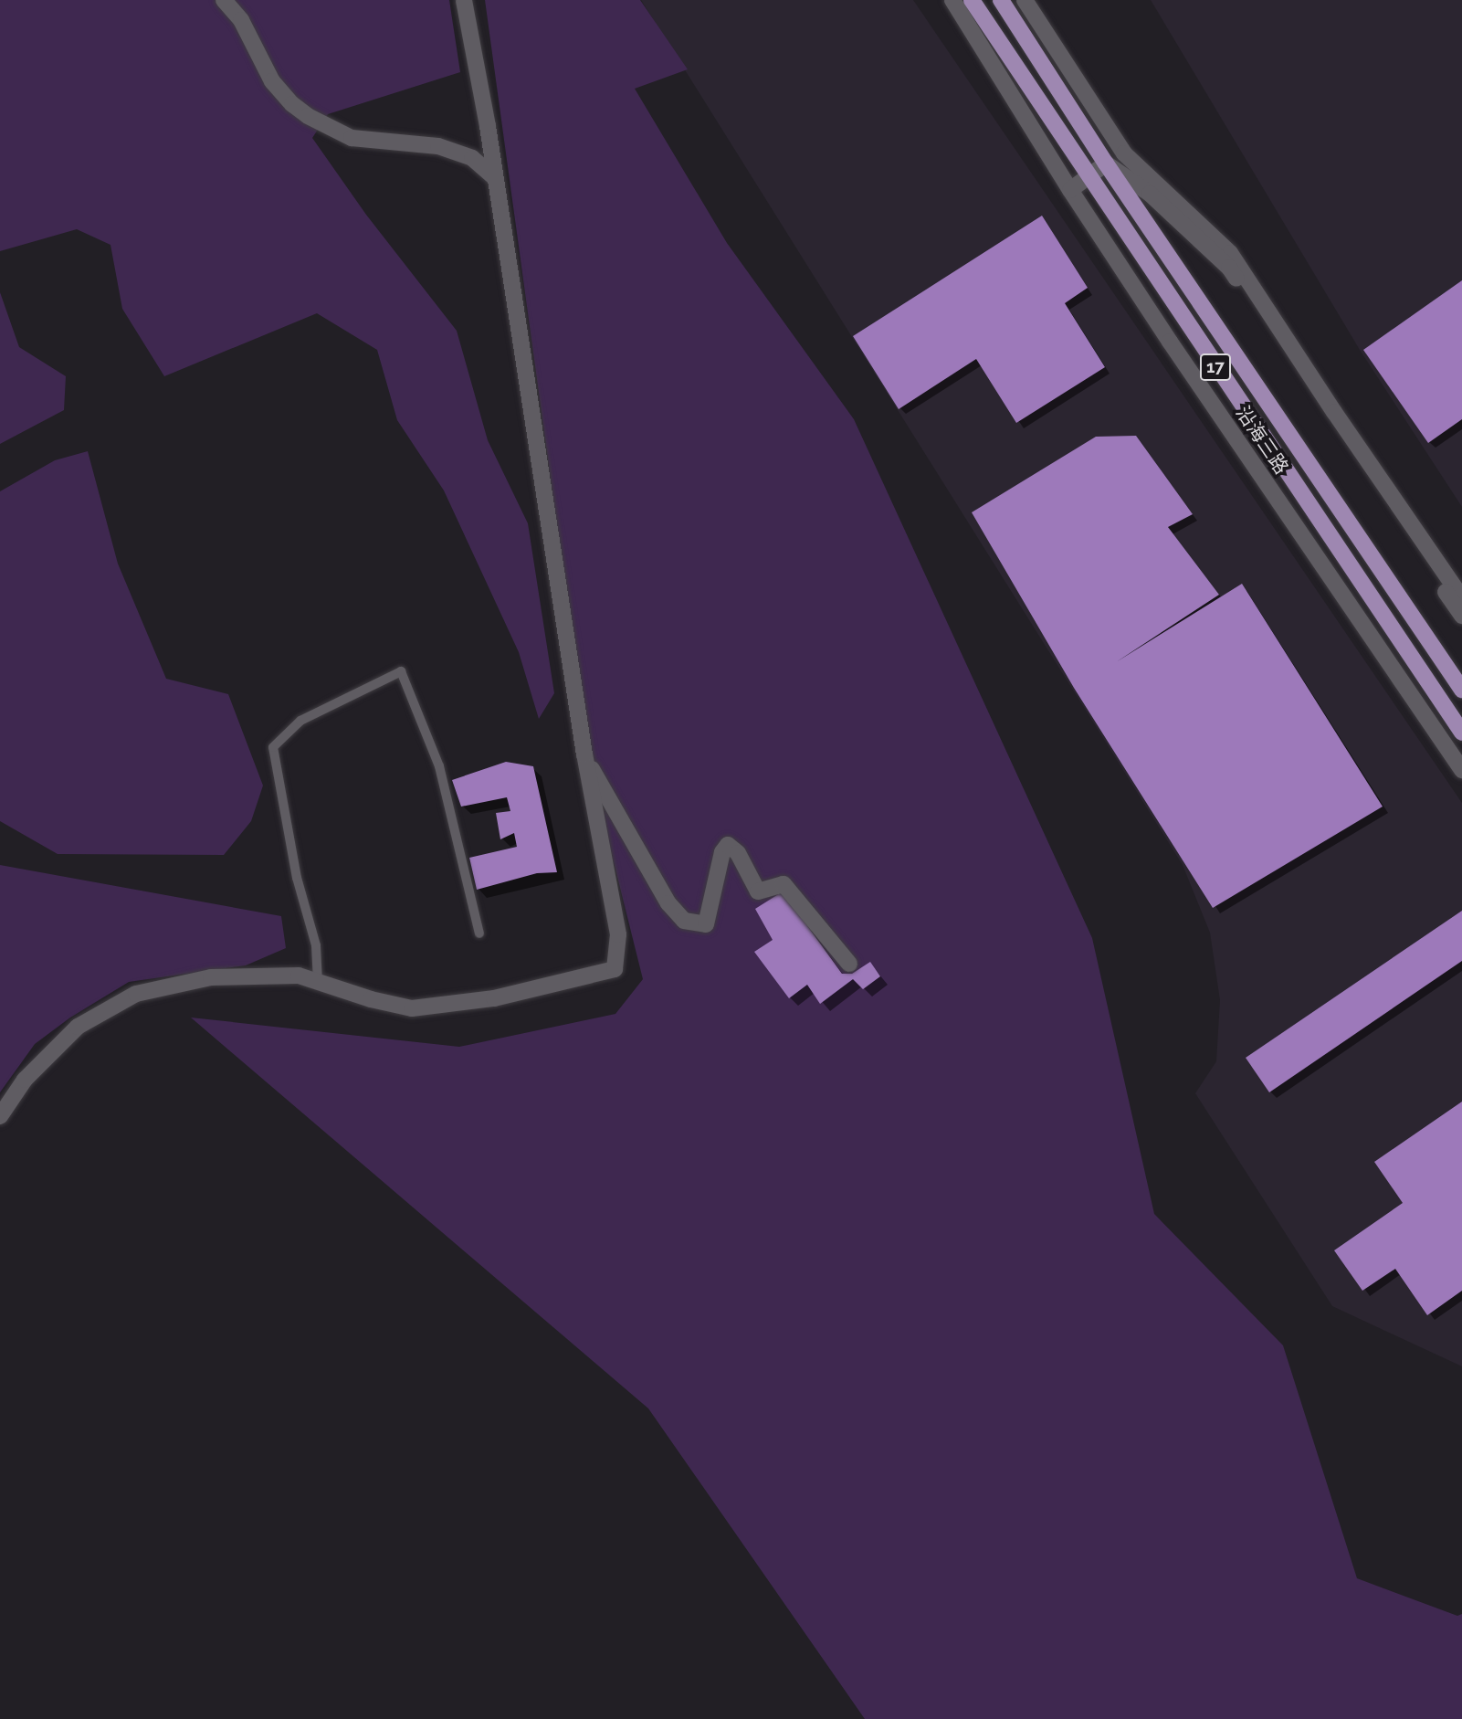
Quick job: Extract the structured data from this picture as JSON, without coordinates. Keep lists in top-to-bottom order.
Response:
{
  "streets": {
    "main road": ["17", "沿海三路"]
  }
}
